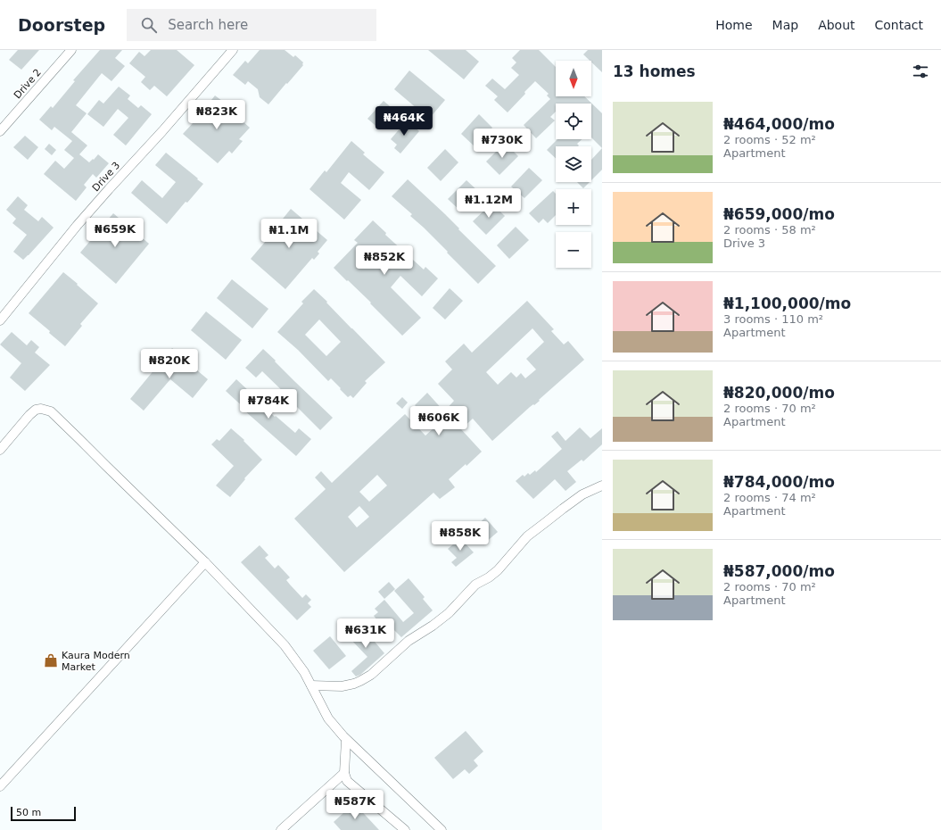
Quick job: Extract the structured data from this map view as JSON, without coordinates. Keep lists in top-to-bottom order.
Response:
{
  "streets": {
    "street": ["Drive 2", "Drive 3"]
  },
  "places": {
    "shop": ["Kaura Modern Market"]
  },
  "scale_bar": "50 m",
  "north": "bottom",
  "page": {
    "header": "Doorstep",
    "search": "Search here",
    "nav": [
      "Home",
      "Map",
      "About",
      "Contact"
    ],
    "heading": "13 homes",
    "map_buttons": ["+", "−"],
    "list": [
      {
        "name": "₦464,000/mo",
        "note": "2 rooms · 52 m² · Apartment"
      },
      {
        "name": "₦659,000/mo",
        "note": "2 rooms · 58 m² · Drive 3"
      },
      {
        "name": "₦1,100,000/mo",
        "note": "3 rooms · 110 m² · Apartment"
      },
      {
        "name": "₦820,000/mo",
        "note": "2 rooms · 70 m² · Apartment"
      },
      {
        "name": "₦784,000/mo",
        "note": "2 rooms · 74 m² · Apartment"
      },
      {
        "name": "₦587,000/mo",
        "note": "2 rooms · 70 m² · Apartment"
      }
    ],
    "price": [
      "₦823K",
      "₦464K",
      "₦730K",
      "₦1.12M",
      "₦659K",
      "₦1.1M",
      "₦852K",
      "₦820K",
      "₦784K",
      "₦606K",
      "₦858K",
      "₦631K",
      "₦587K"
    ],
    "scale": "50 m"
  }
}
